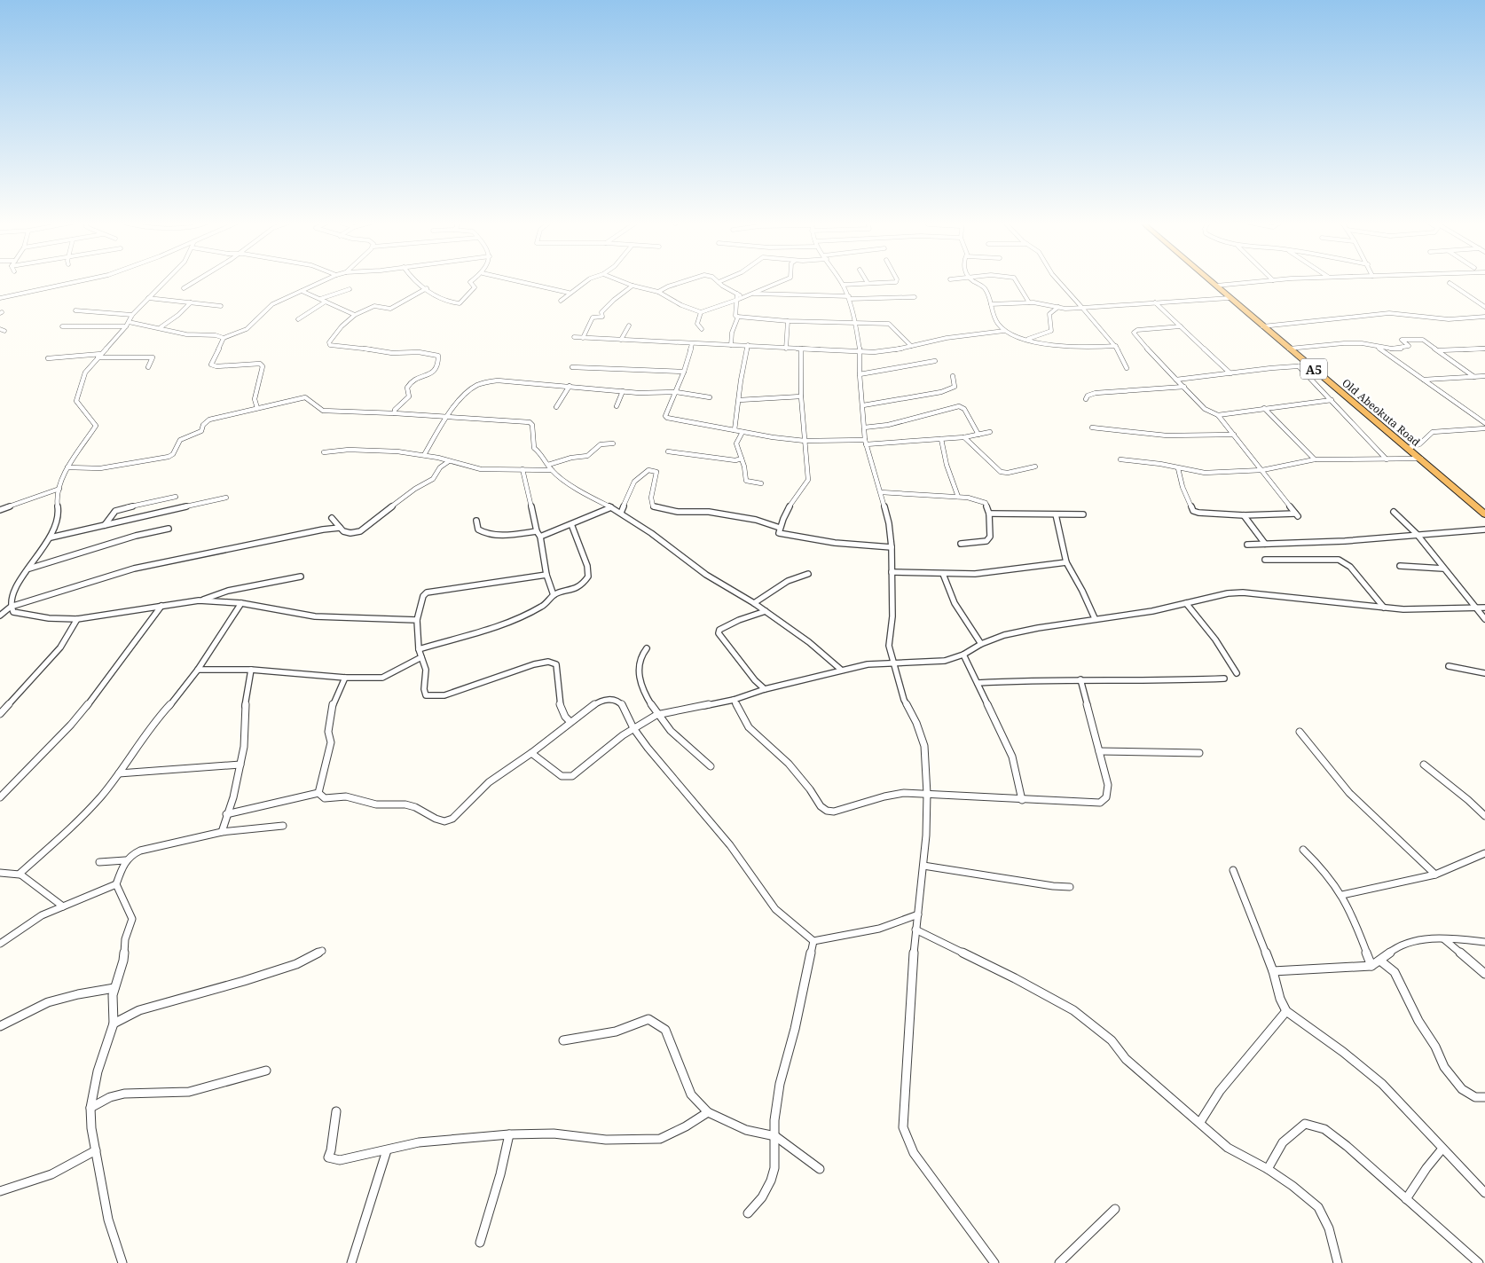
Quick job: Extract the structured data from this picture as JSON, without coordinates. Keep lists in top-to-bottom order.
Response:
{
  "streets": {
    "highway": ["A5", "Old Abeokuta Road"]
  }
}
